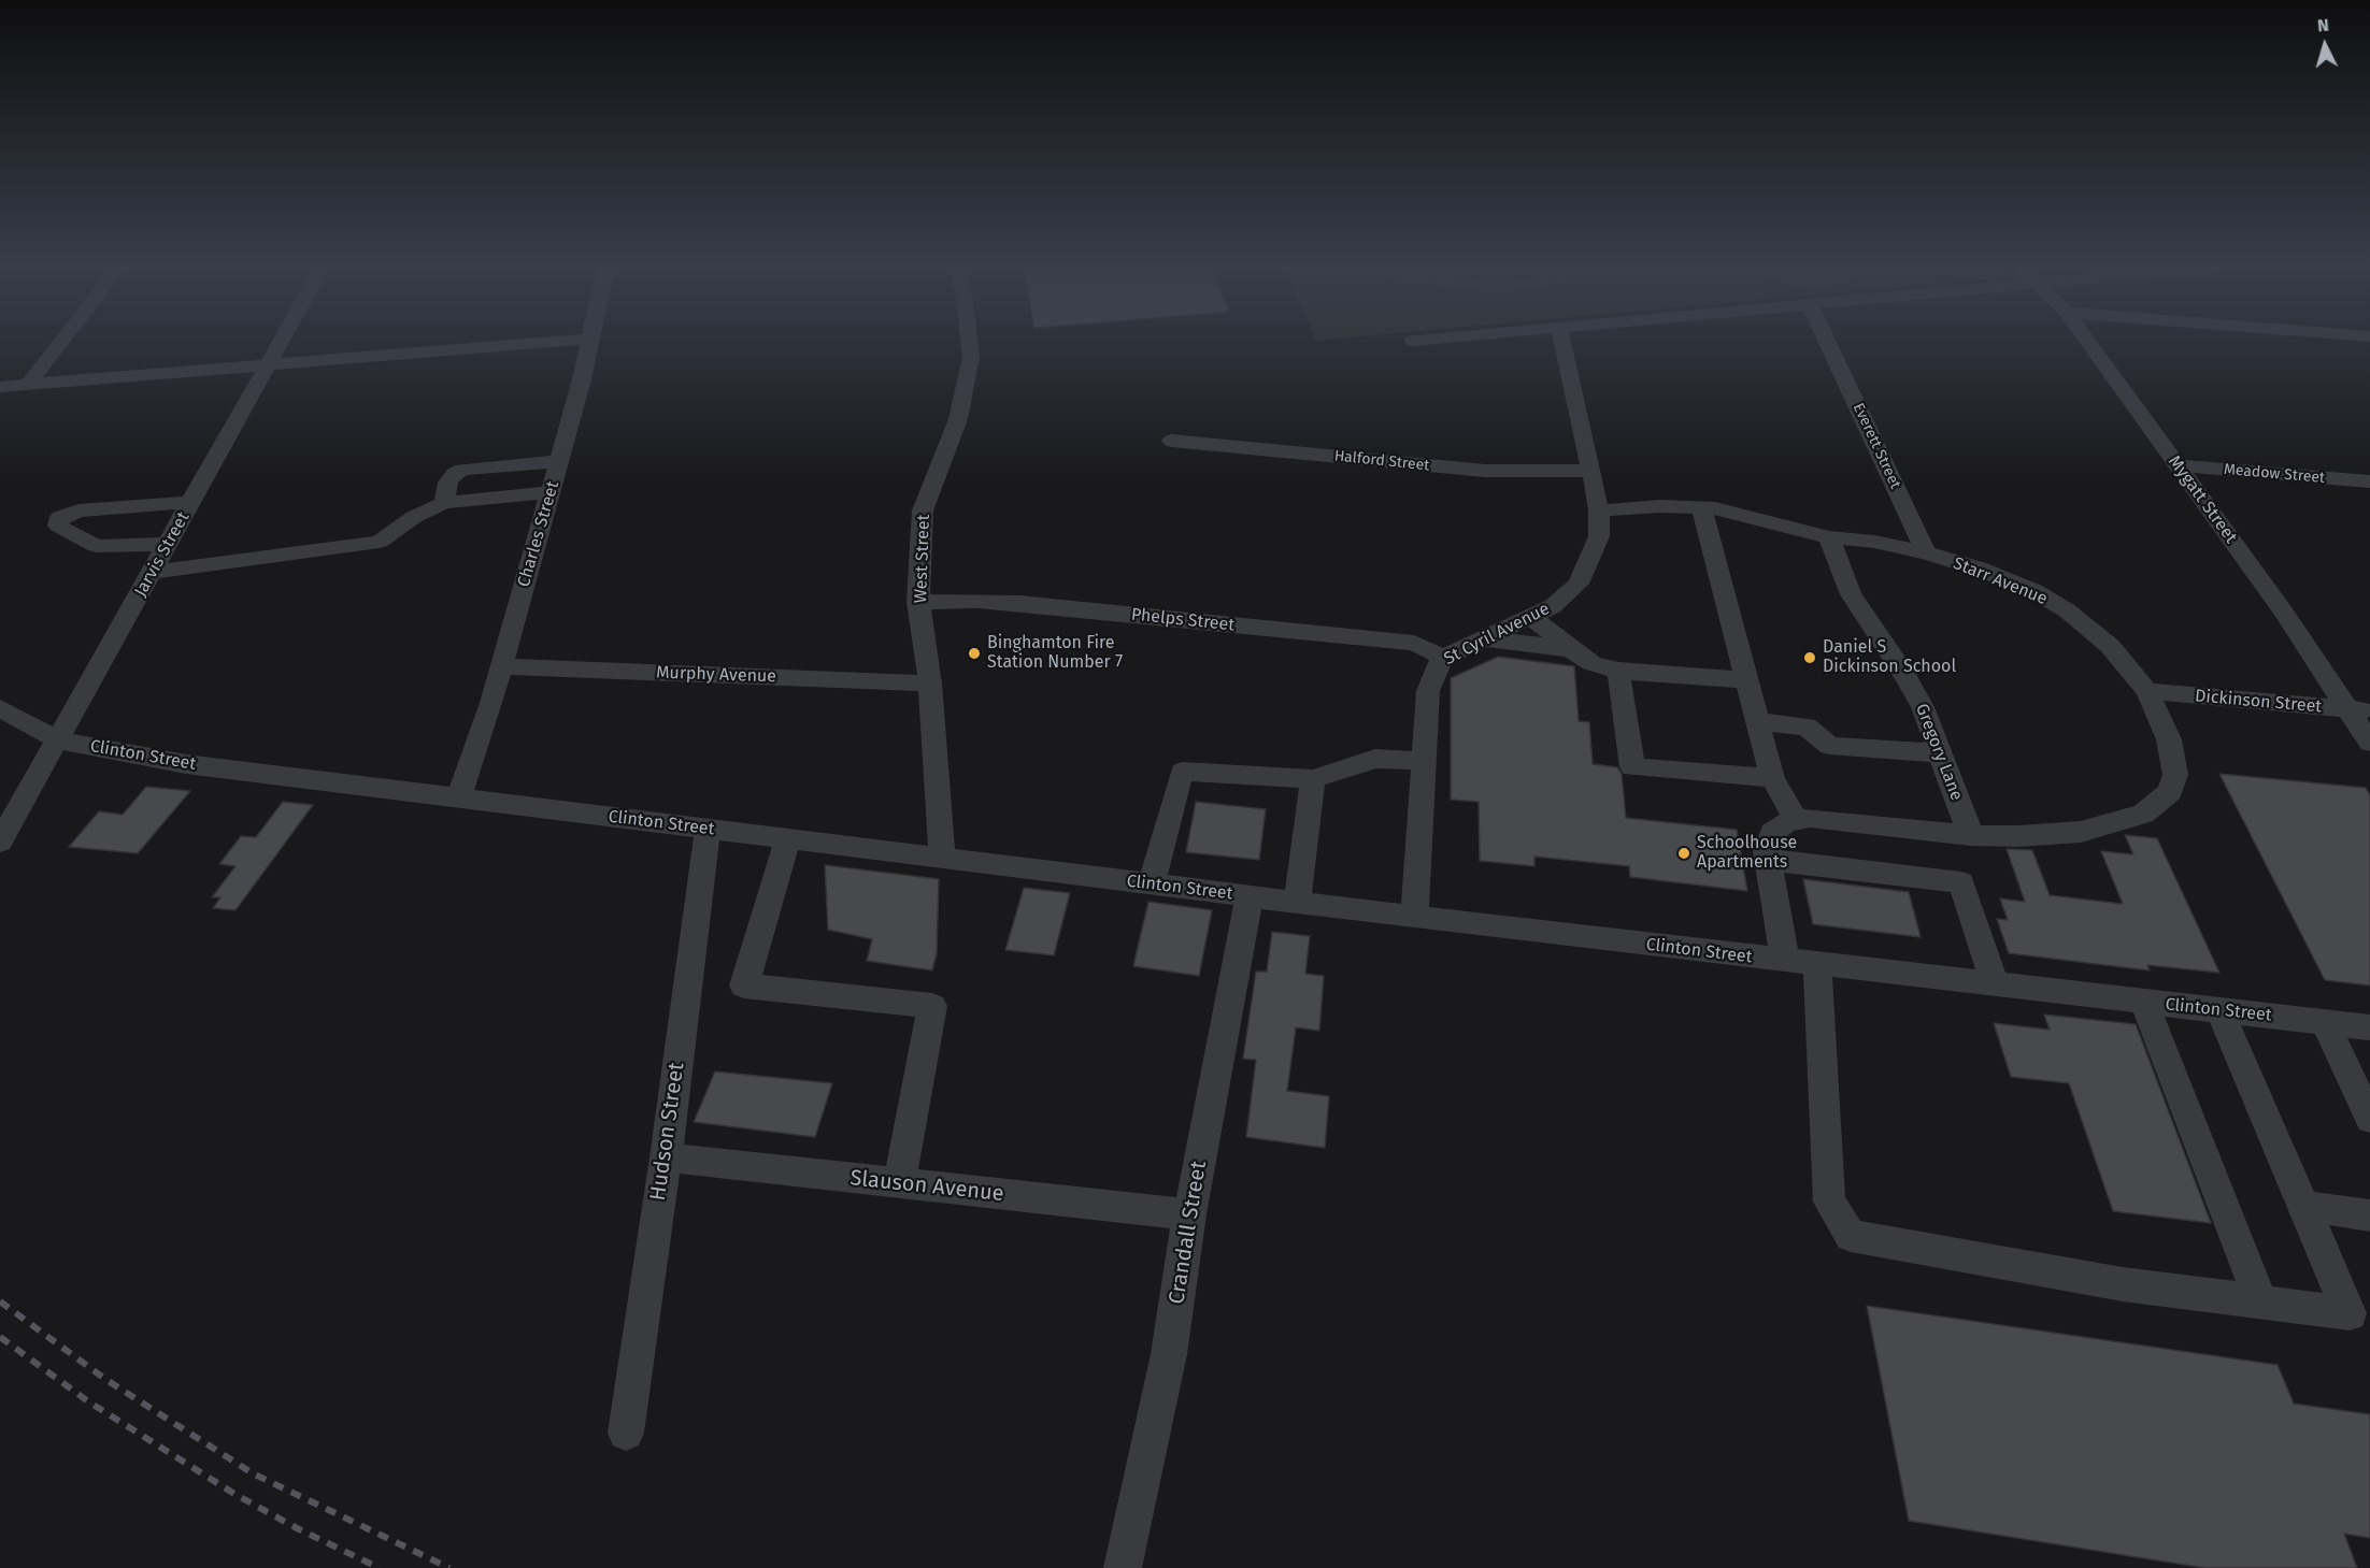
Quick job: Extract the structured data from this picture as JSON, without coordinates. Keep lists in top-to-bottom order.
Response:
{
  "streets": {
    "street": [
      "Everett Street",
      "Halford Street",
      "Meadow Street",
      "Mygatt Street",
      "Charles Street",
      "Jarvis Street",
      "West Street",
      "Starr Avenue",
      "Phelps Street",
      "St Cyril Avenue",
      "Murphy Avenue",
      "Dickinson Street",
      "Gregory Lane",
      "Clinton Street",
      "Hudson Street",
      "Slauson Avenue",
      "Crandall Street"
    ]
  },
  "crossings": [
    ["Everett Street", "Starr Avenue"],
    ["Halford Street", "St Cyril Avenue"],
    ["Meadow Street", "Mygatt Street"],
    ["Mygatt Street", "Dickinson Street"],
    ["Charles Street", "Murphy Avenue"],
    ["Charles Street", "Clinton Street"],
    ["Jarvis Street", "Clinton Street"],
    ["West Street", "Phelps Street"],
    ["West Street", "Murphy Avenue"],
    ["West Street", "Clinton Street"],
    ["Starr Avenue", "St Cyril Avenue"],
    ["Starr Avenue", "Dickinson Street"],
    ["Starr Avenue", "Gregory Lane"],
    ["Phelps Street", "St Cyril Avenue"],
    ["St Cyril Avenue", "Clinton Street"],
    ["Clinton Street", "Hudson Street"],
    ["Clinton Street", "Crandall Street"],
    ["Hudson Street", "Slauson Avenue"],
    ["Slauson Avenue", "Crandall Street"]
  ],
  "places": ["Binghamton Fire Station Number 7", "Daniel S Dickinson School", "Schoolhouse Apartments"],
  "north": "top"
}
